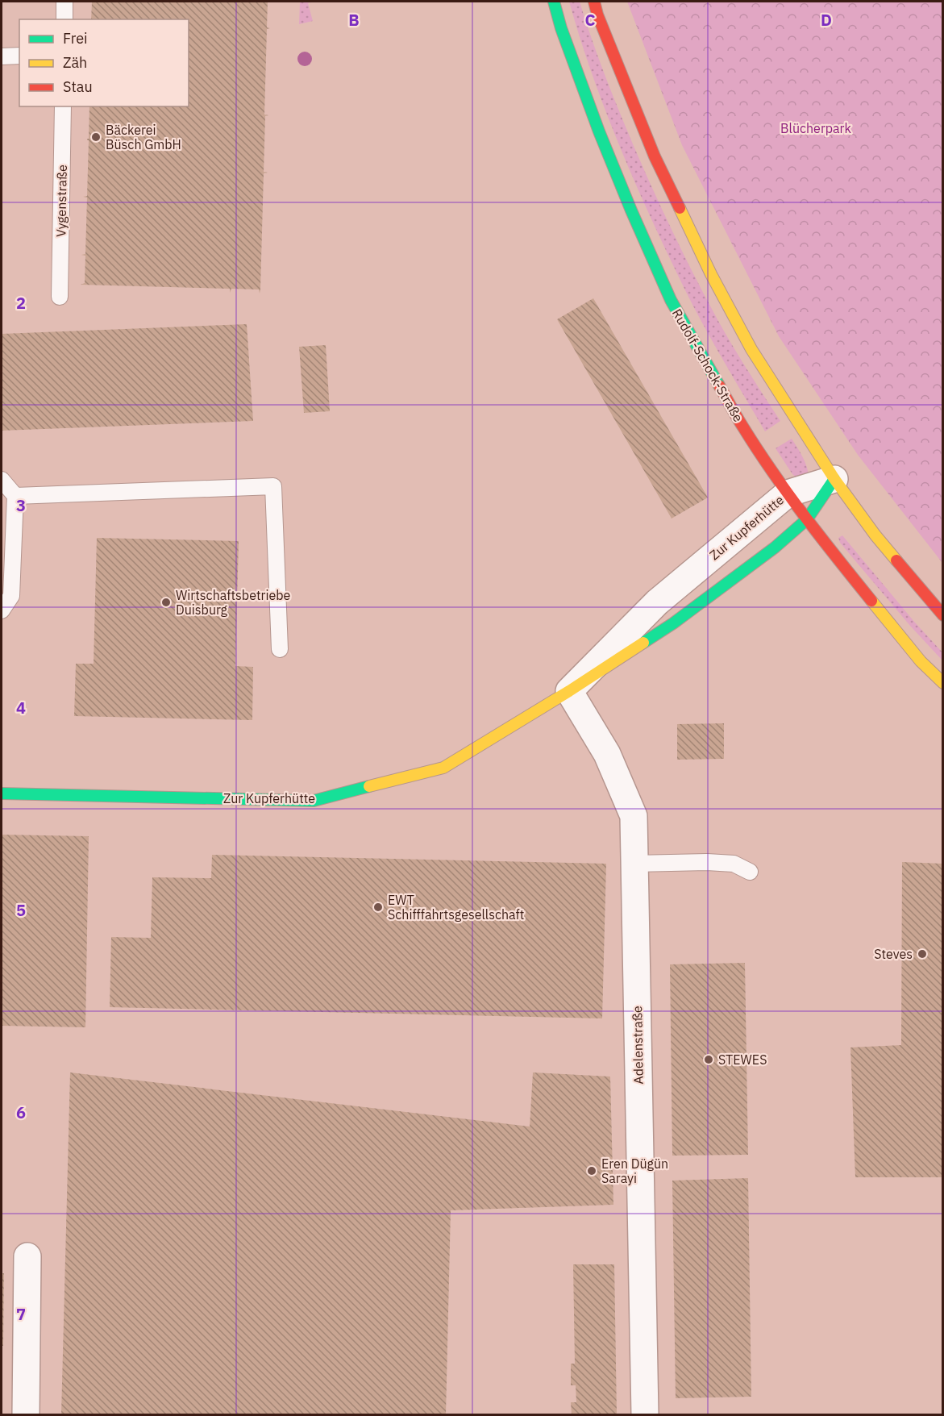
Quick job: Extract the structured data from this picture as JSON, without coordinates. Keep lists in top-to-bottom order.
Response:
{
  "streets": {
    "main road": ["Rudolf-Schock-Straße", "Zur Kupferhütte"],
    "street": ["Adelenstraße"],
    "lane": ["Vygenstraße"]
  },
  "crossings": [
    ["Rudolf-Schock-Straße", "Zur Kupferhütte"],
    ["Zur Kupferhütte", "Adelenstraße"]
  ],
  "parks": ["Blücherpark"],
  "places": [
    "Bäckerei Büsch GmbH",
    "Wirtschaftsbetriebe Duisburg",
    "EWT Schifffahrtsgesellschaft",
    "Steves",
    "STEWES",
    "Eren Dügün Sarayi"
  ],
  "legend": ["Frei", "Zäh", "Stau"],
  "grid": {
    "columns": ["B", "C", "D"],
    "rows": [
      "2",
      "3",
      "4",
      "5",
      "6",
      "7"
    ]
  }
}
